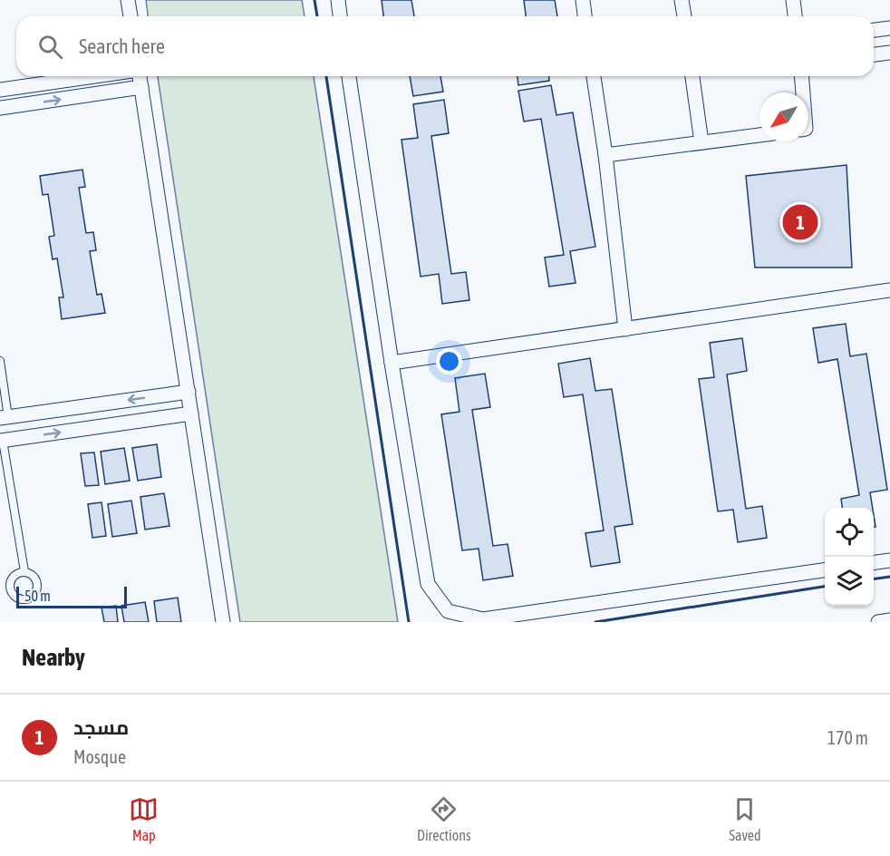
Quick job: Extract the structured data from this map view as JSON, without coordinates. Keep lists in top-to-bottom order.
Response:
{
  "scale_bar": "50 m",
  "north": "bottom left",
  "page": {
    "search": "Search here",
    "pins": "1",
    "scale": "50 m",
    "heading": "Nearby",
    "list": [
      {
        "mark": "1",
        "name": "مسجد",
        "note": "Mosque",
        "value": "170 m"
      }
    ],
    "nav": ["Map", "Directions", "Saved"]
  }
}
